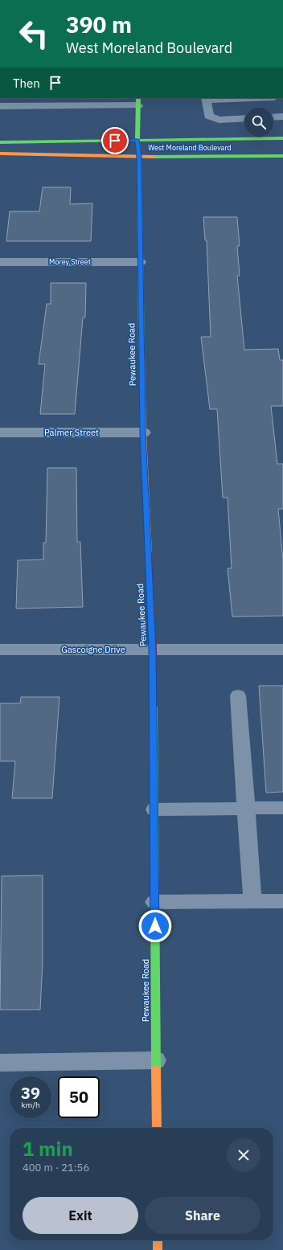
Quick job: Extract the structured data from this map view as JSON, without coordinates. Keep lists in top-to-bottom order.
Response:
{
  "streets": {
    "main road": ["West Moreland Boulevard", "Pewaukee Road"],
    "street": ["Morey Street", "Palmer Street", "Gascoigne Drive"]
  },
  "crossings": [
    ["West Moreland Boulevard", "Pewaukee Road"],
    ["Morey Street", "Pewaukee Road"],
    ["Pewaukee Road", "Palmer Street"],
    ["Pewaukee Road", "Gascoigne Drive"]
  ],
  "page": {
    "turn": ["390 m", "West Moreland Boulevard"],
    "then": "Then",
    "speed": "39 km/h",
    "limit": "50",
    "heading": ["1 min", "400 m · 21:56"],
    "buttons": ["Exit", "Share"]
  }
}
